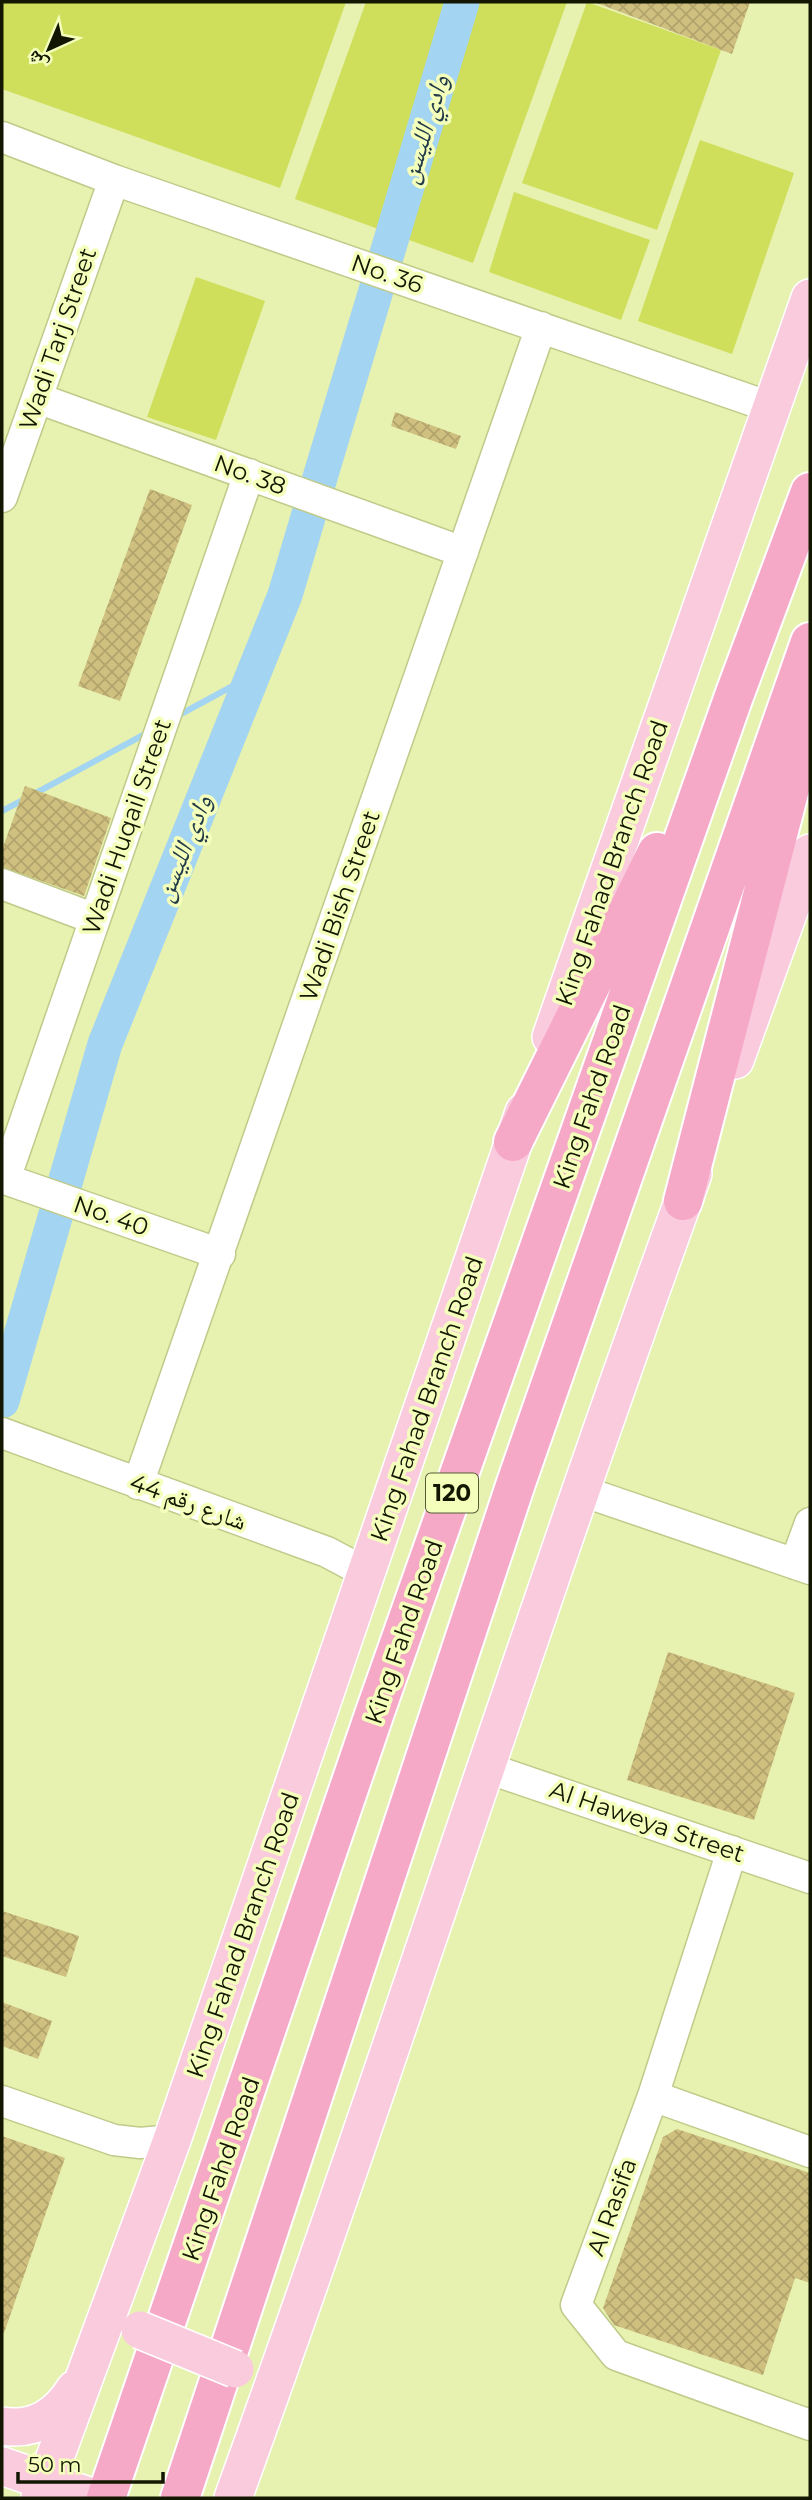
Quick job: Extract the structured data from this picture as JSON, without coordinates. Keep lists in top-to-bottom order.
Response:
{
  "streets": {
    "highway": ["King Fahd Road", "120"],
    "main road": ["King Fahad Branch Road"],
    "street": [
      "No. 36",
      "Wadi Tarj Street",
      "No. 38",
      "Wadi Huqail Street",
      "Wadi Bish Street",
      "No. 40",
      "شارع رقم 44",
      "Al Haweya Street",
      "Al Rasifa"
    ]
  },
  "crossings": [
    ["No. 36", "Wadi Tarj Street"],
    ["No. 36", "King Fahad Branch Road"],
    ["No. 36", "Wadi Bish Street"],
    ["Wadi Tarj Street", "No. 38"],
    ["No. 38", "Wadi Huqail Street"],
    ["No. 38", "Wadi Bish Street"],
    ["Wadi Huqail Street", "No. 40"],
    ["King Fahad Branch Road", "شارع رقم 44"],
    ["Wadi Bish Street", "No. 40"],
    ["Wadi Bish Street", "شارع رقم 44"],
    ["Al Haweya Street", "Al Rasifa"]
  ],
  "water": ["وادي الليسن"],
  "scale_bar": "50 m",
  "north": "bottom left"
}
